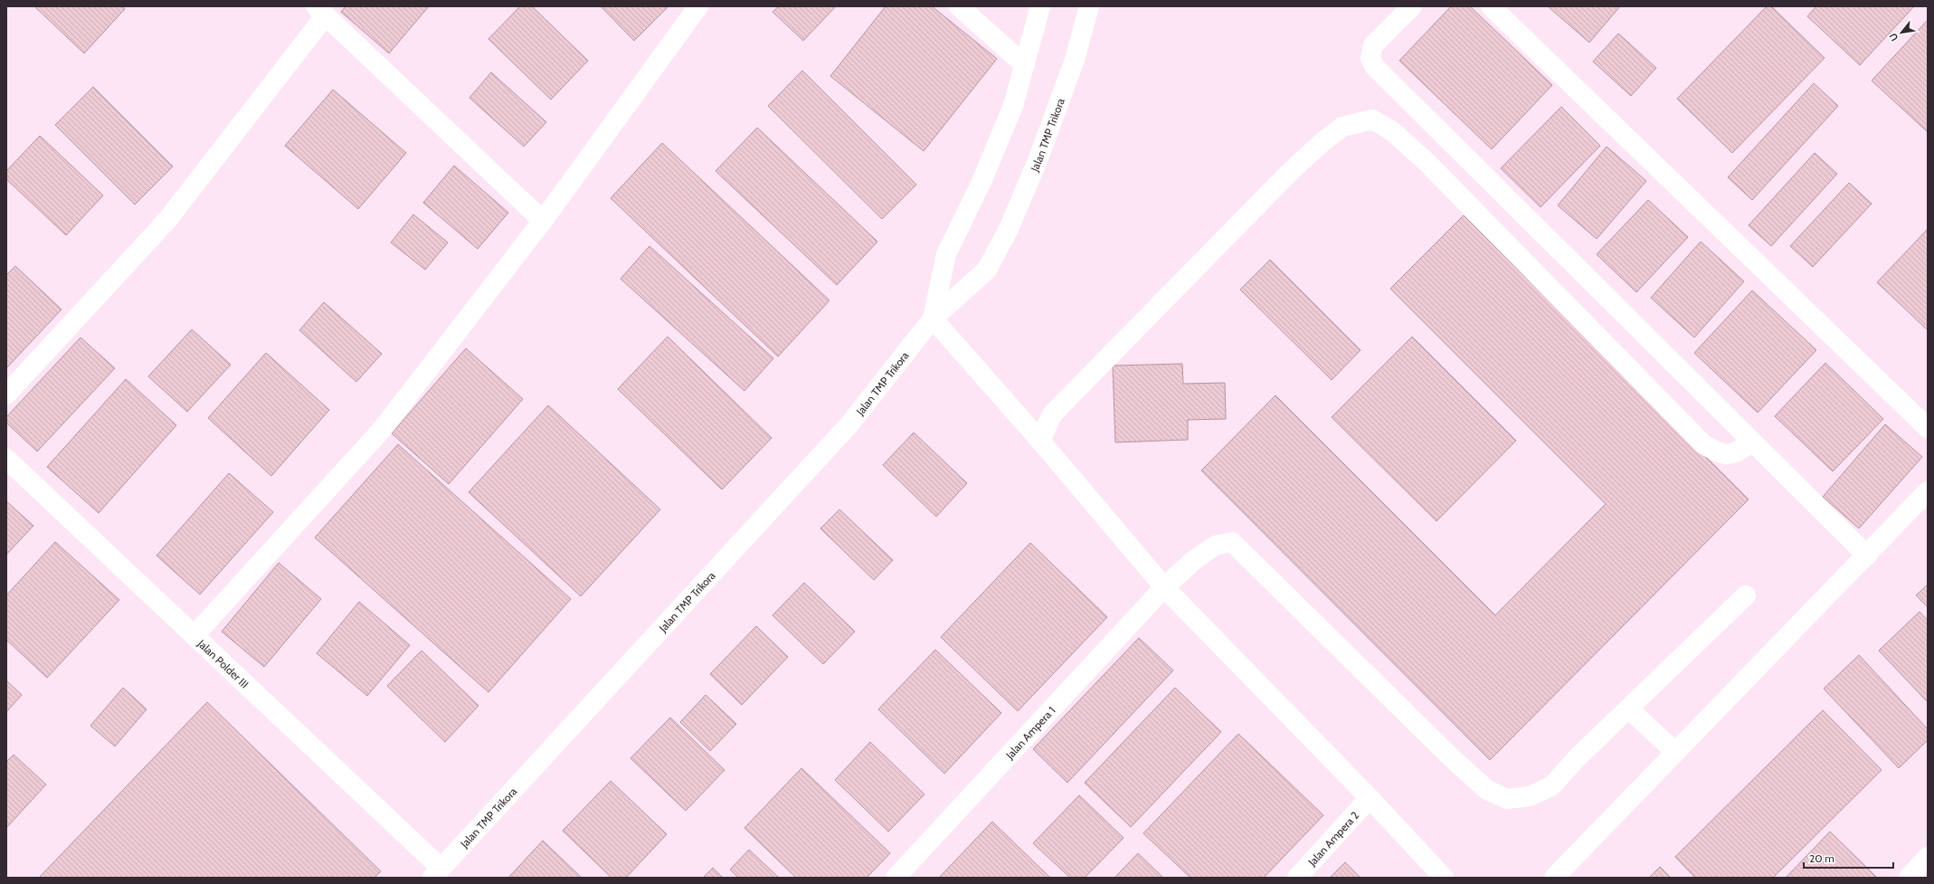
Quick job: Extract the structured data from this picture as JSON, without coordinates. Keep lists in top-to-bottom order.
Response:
{
  "streets": {
    "main road": [
      "Jalan TMP Trikora",
      "Jalan Polder III",
      "Jalan Ampera 1",
      "Jalan Ampera 2"
    ]
  },
  "crossings": [
    ["Jalan TMP Trikora", "Jalan Polder III"]
  ],
  "scale_bar": "20 m",
  "north": "bottom left"
}
